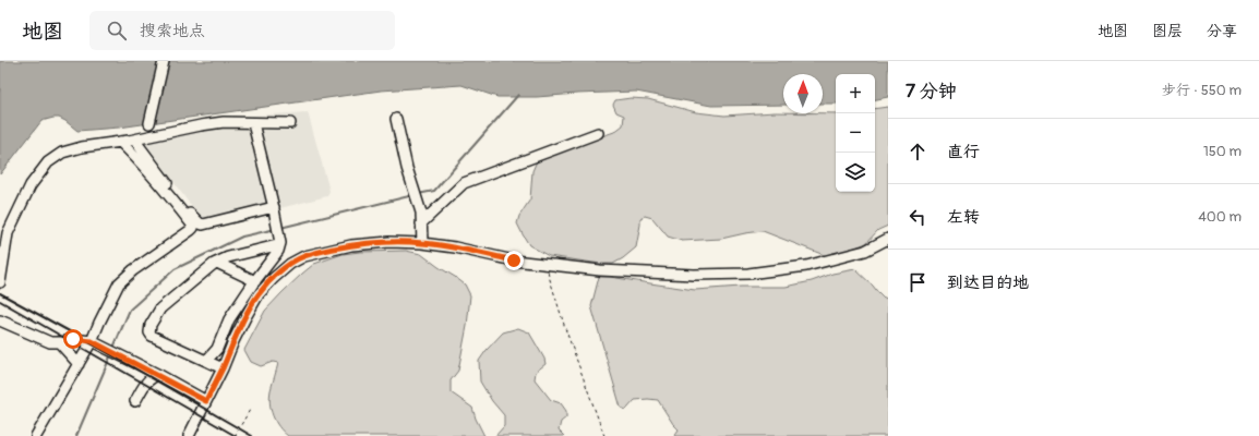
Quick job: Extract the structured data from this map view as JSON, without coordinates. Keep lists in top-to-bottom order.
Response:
{
  "north": "top",
  "page": {
    "header": "地图",
    "search": "搜索地点",
    "nav": ["地图", "图层", "分享"],
    "heading": ["7 分钟", "步行 · 550 m"],
    "map_buttons": ["+", "−"],
    "list": [
      ["直行", "150 m"],
      ["左转", "400 m"],
      "到达目的地"
    ]
  }
}
